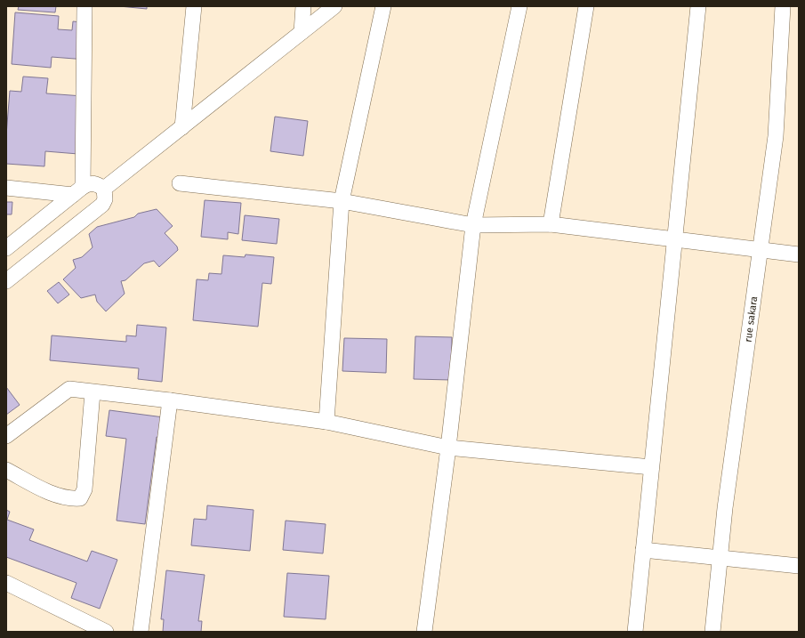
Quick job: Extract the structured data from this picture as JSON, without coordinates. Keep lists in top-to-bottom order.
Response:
{
  "streets": {
    "street": ["rue sakara"]
  }
}
